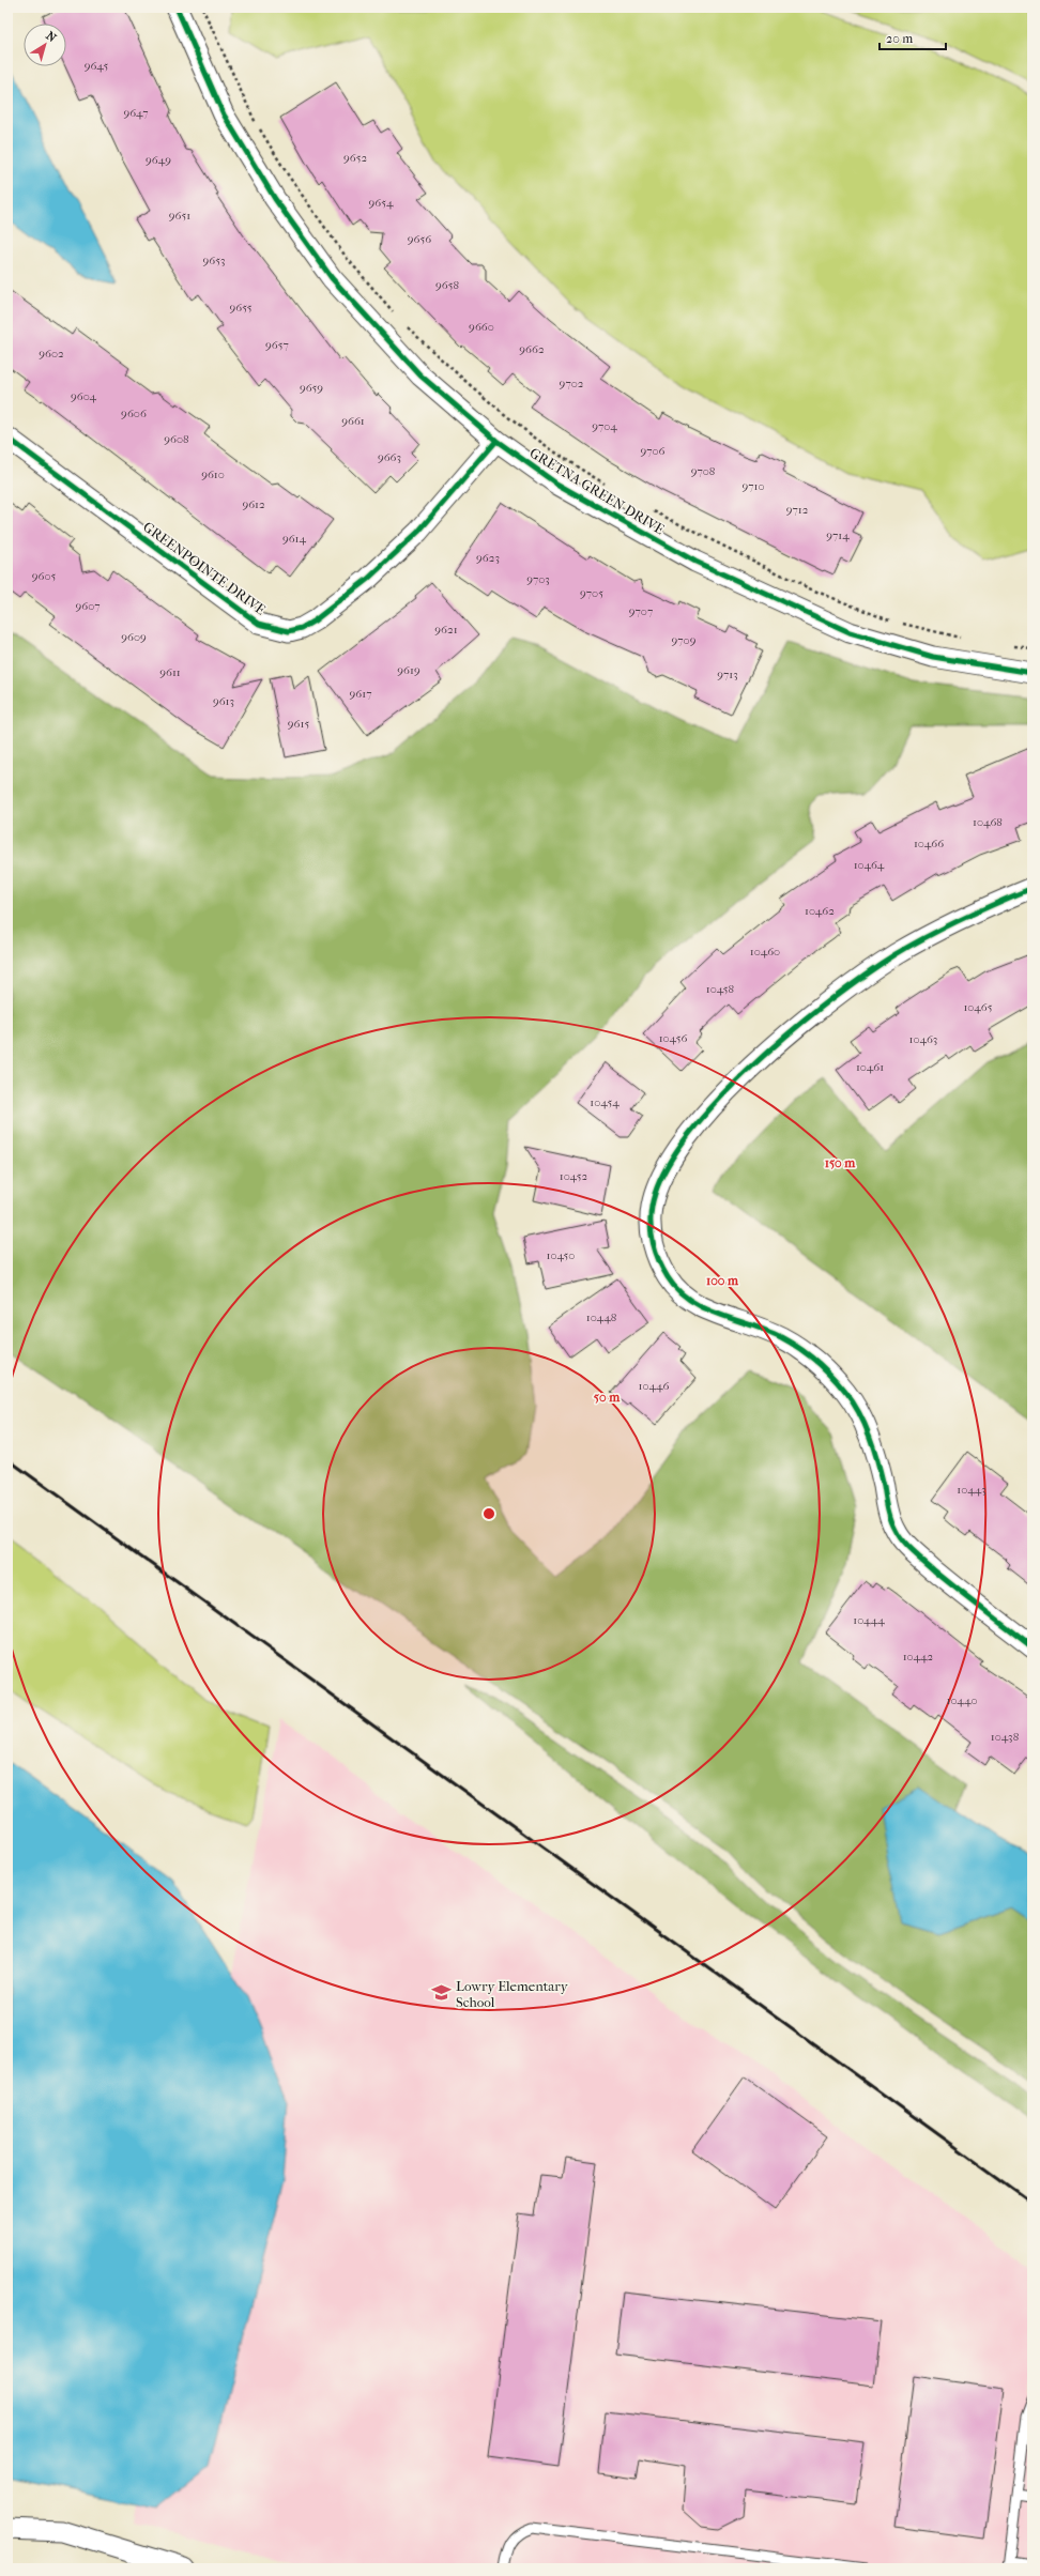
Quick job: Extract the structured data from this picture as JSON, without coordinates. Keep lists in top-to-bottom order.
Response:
{
  "streets": {
    "street": ["GRETNA GREEN DRIVE", "GREENPOINTE DRIVE"]
  },
  "crossings": [
    ["GRETNA GREEN DRIVE", "GREENPOINTE DRIVE"]
  ],
  "places": {
    "school or university": ["Lowry Elementary School"]
  },
  "house_numbers": [
    "9645",
    "9647",
    "9652",
    "9649",
    "9654",
    "9651",
    "9656",
    "9653",
    "9658",
    "9655",
    "9660",
    "9657",
    "9662",
    "9602",
    "9702",
    "9659",
    "9604",
    "9606",
    "9661",
    "9704",
    "9608",
    "9706",
    "9663",
    "9708",
    "9610",
    "9710",
    "9612",
    "9712",
    "9714",
    "9614",
    "9623",
    "9605",
    "9703",
    "9705",
    "9607",
    "9707",
    "9621",
    "9609",
    "9709",
    "9619",
    "9611",
    "9713",
    "9617",
    "9613",
    "9615",
    "10468",
    "10466",
    "10464",
    "10462",
    "10460",
    "10458",
    "10465",
    "10456",
    "10463",
    "10461",
    "10454",
    "10452",
    "10450",
    "10448",
    "10446",
    "10443",
    "10444",
    "10442",
    "10440",
    "10438"
  ],
  "scale_bar": "20 m",
  "north": "top right",
  "rings": ["150 m", "100 m", "50 m"]
}
